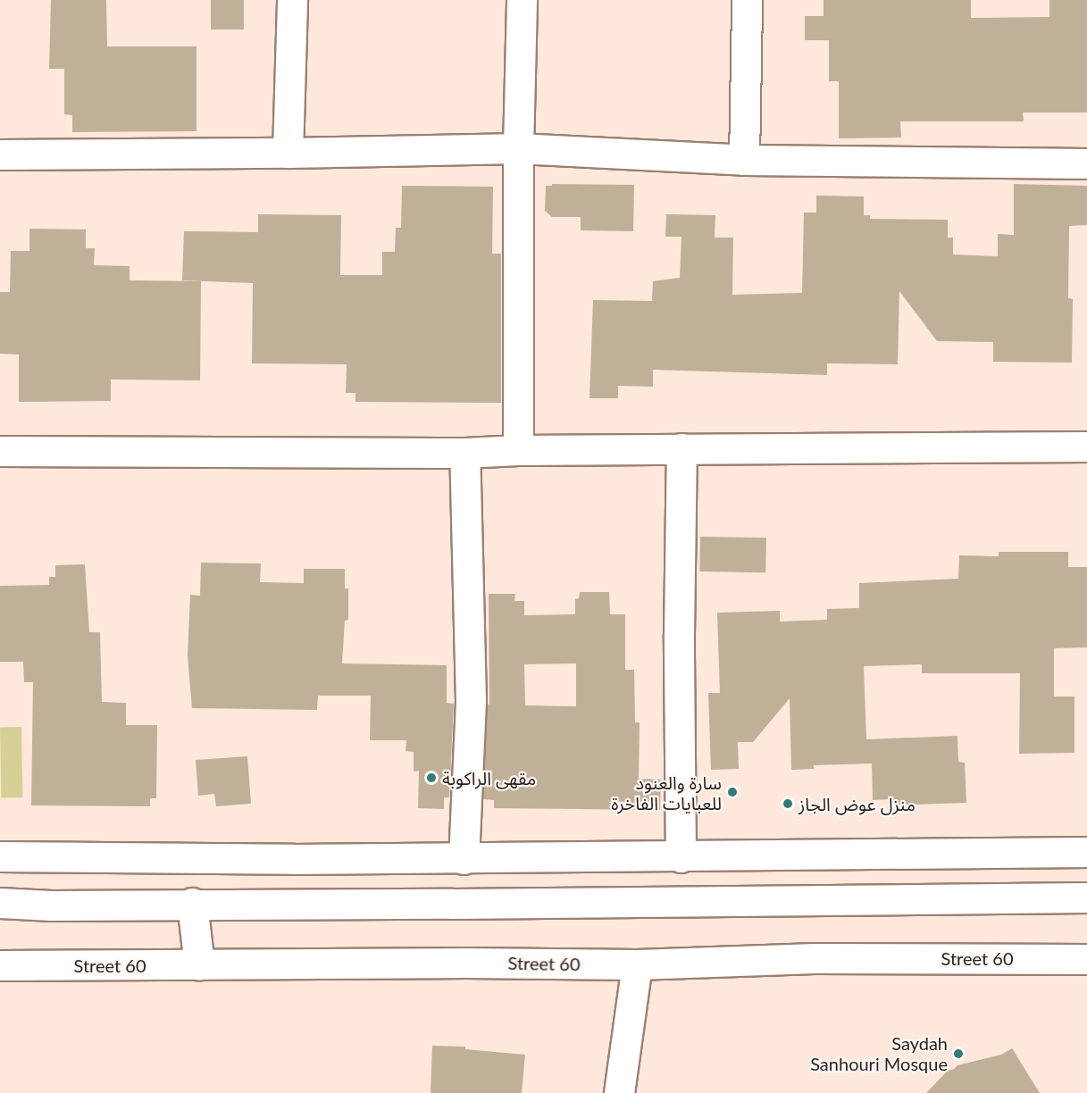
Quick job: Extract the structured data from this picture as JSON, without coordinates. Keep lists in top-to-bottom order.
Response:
{
  "streets": {
    "street": ["Street 60"]
  },
  "places": [
    "مقهى الراكوبة",
    "سارة والعنود للعبايات الفاخرة",
    "منزل عوض الجاز",
    "Saydah Sanhouri Mosque"
  ]
}
